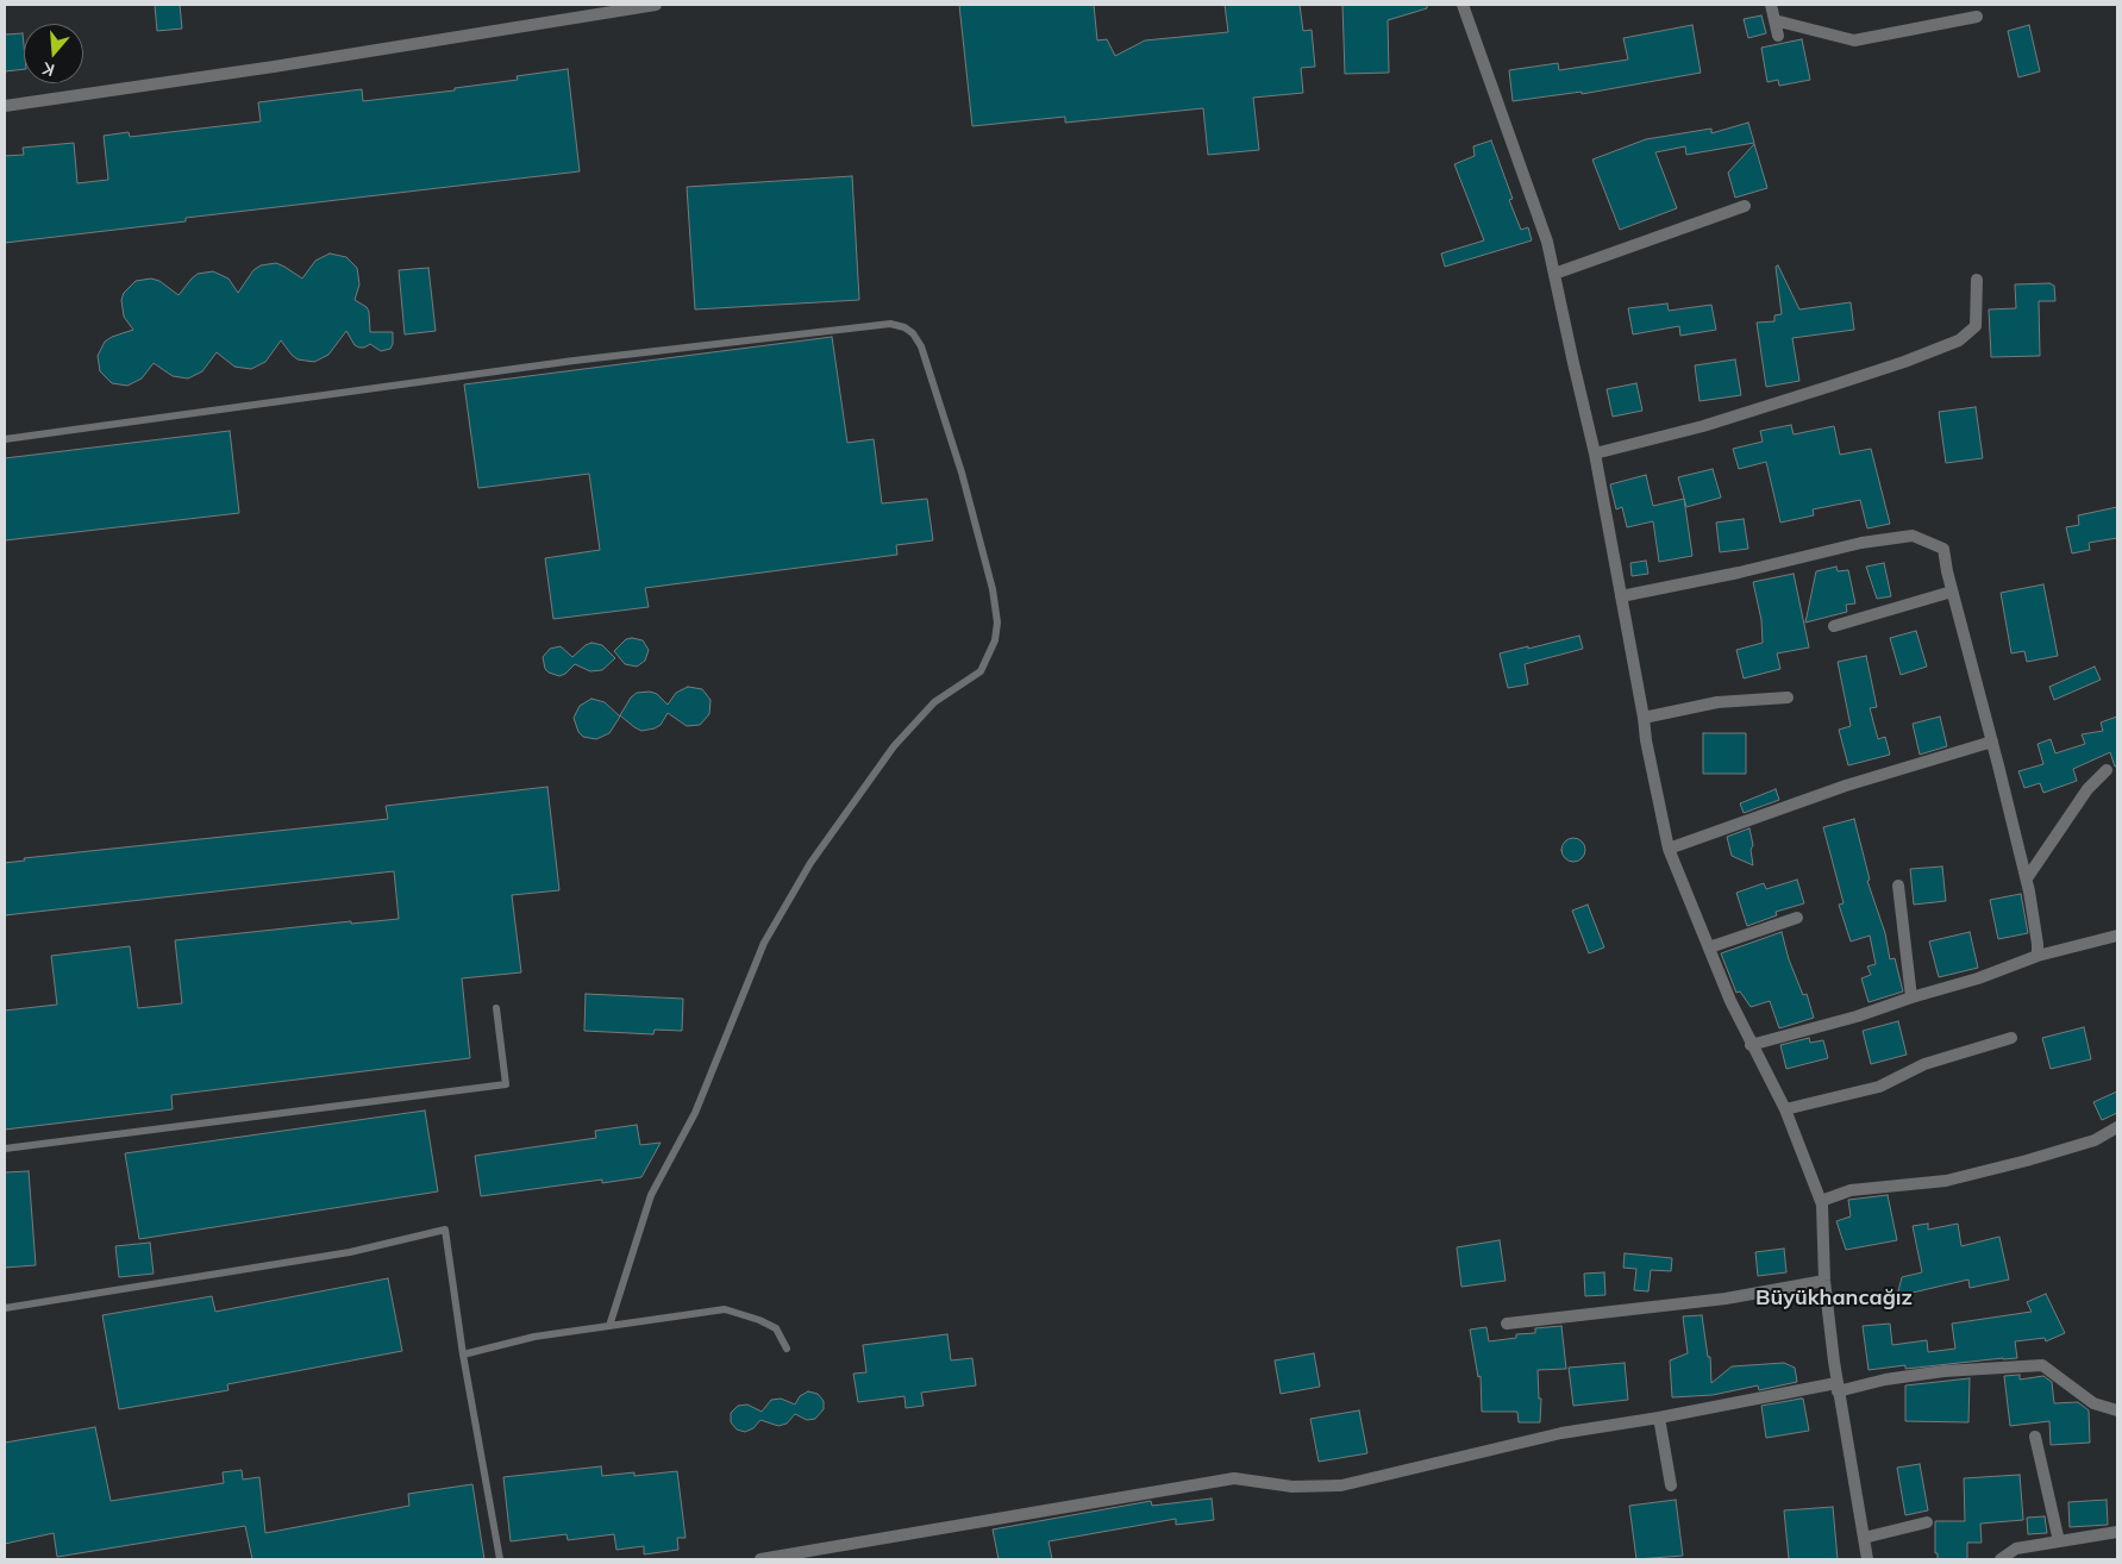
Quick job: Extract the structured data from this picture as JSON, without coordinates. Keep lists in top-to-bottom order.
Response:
{
  "districts": ["Büyükhancağız"],
  "north": "bottom"
}
